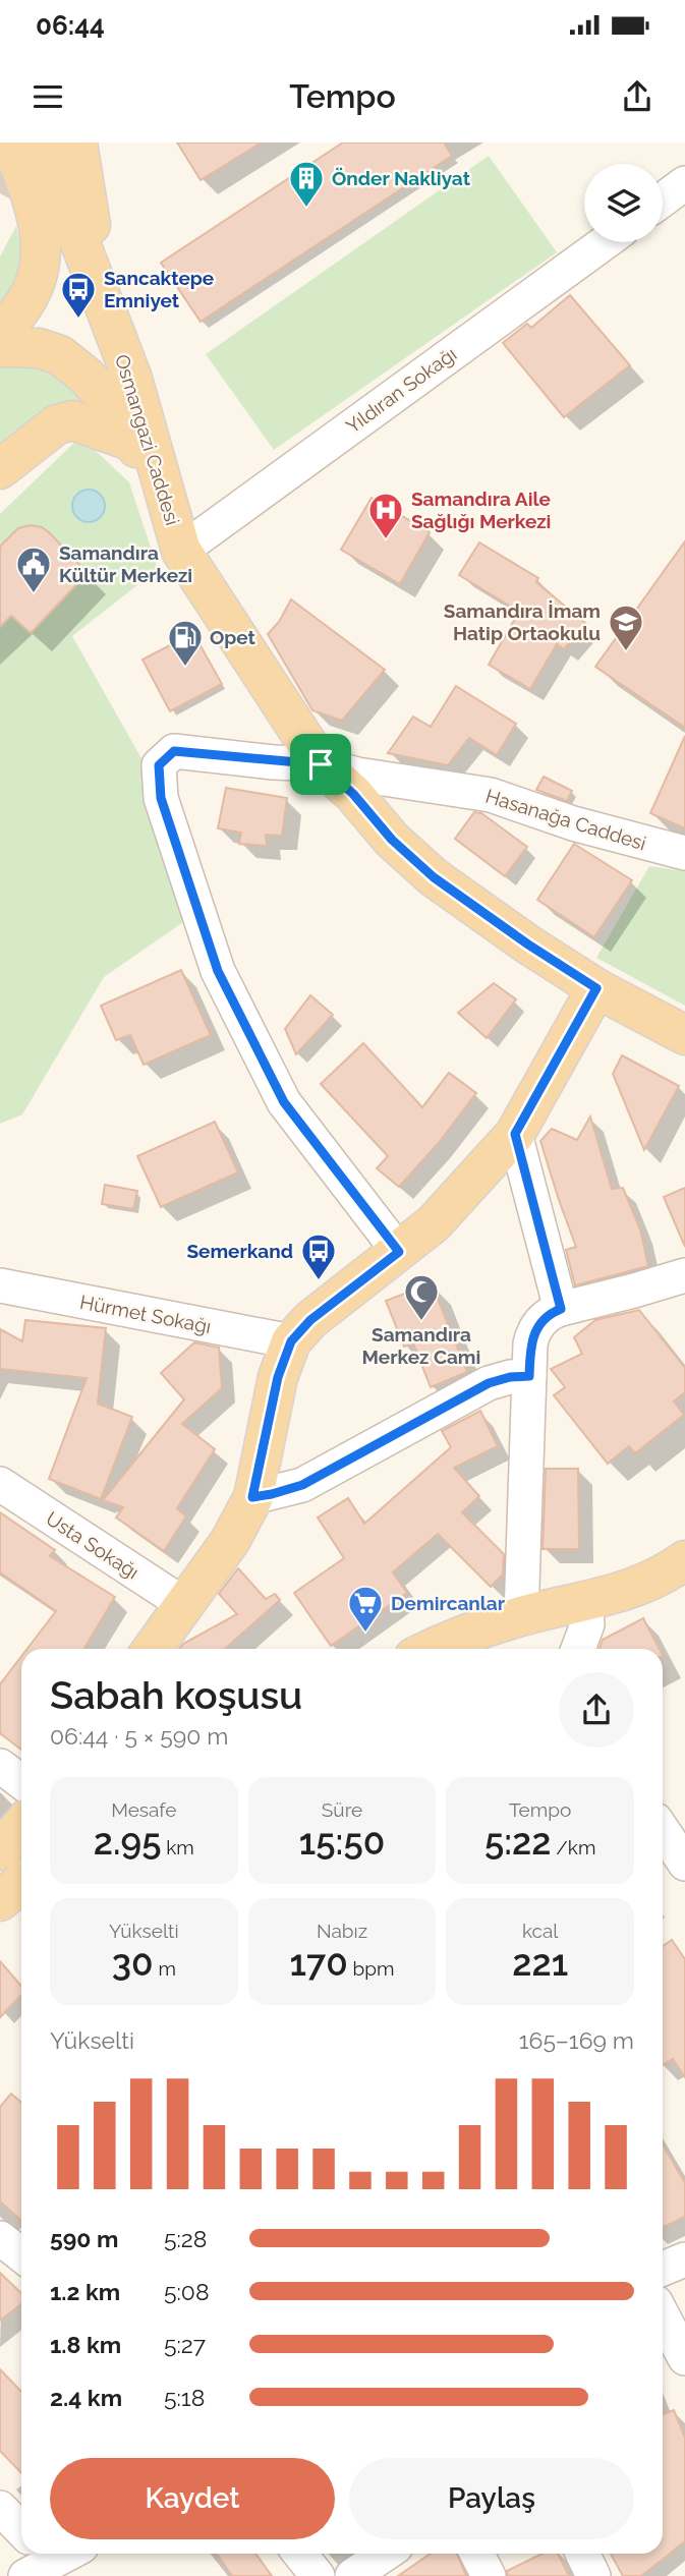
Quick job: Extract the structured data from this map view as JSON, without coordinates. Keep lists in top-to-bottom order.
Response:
{
  "streets": {
    "main road": ["Osmangazi Caddesi"],
    "street": [
      "Yıldıran Sokağı",
      "Hasanağa Caddesi",
      "Hürmet Sokağı",
      "Usta Sokağı"
    ]
  },
  "crossings": [
    ["Yıldıran Sokağı", "Osmangazi Caddesi"],
    ["Osmangazi Caddesi", "Hasanağa Caddesi"]
  ],
  "places": {
    "building": ["Önder Nakliyat"],
    "bus stop": ["Sancaktepe Emniyet", "Semerkand"],
    "hospital": ["Samandıra Aile Sağlığı Merkezi"],
    "public building": ["Samandıra Kültür Merkezi"],
    "school or university": ["Samandıra İmam Hatip Ortaokulu"],
    "fuel station": ["Opet"],
    "mosque": ["Samandıra Merkez Cami"],
    "supermarket": ["Demircanlar"]
  },
  "page": {
    "status": "06:44",
    "header": "Tempo",
    "heading": ["Sabah koşusu", "06:44 · 5 × 590 m"],
    "stats": [
      ["Mesafe", "2.95 km"],
      ["Süre", "15:50"],
      ["Tempo", "5:22 /km"],
      ["Yükselti", "30 m"],
      ["Nabız", "170 bpm"],
      ["kcal", "221"]
    ],
    "chart": ["Yükselti", "165–169 m"],
    "list": [
      {
        "name": "590 m",
        "note": "5:28"
      },
      {
        "name": "1.2 km",
        "note": "5:08"
      },
      {
        "name": "1.8 km",
        "note": "5:27"
      },
      {
        "name": "2.4 km",
        "note": "5:18"
      }
    ],
    "buttons": ["Kaydet", "Paylaş"]
  }
}
